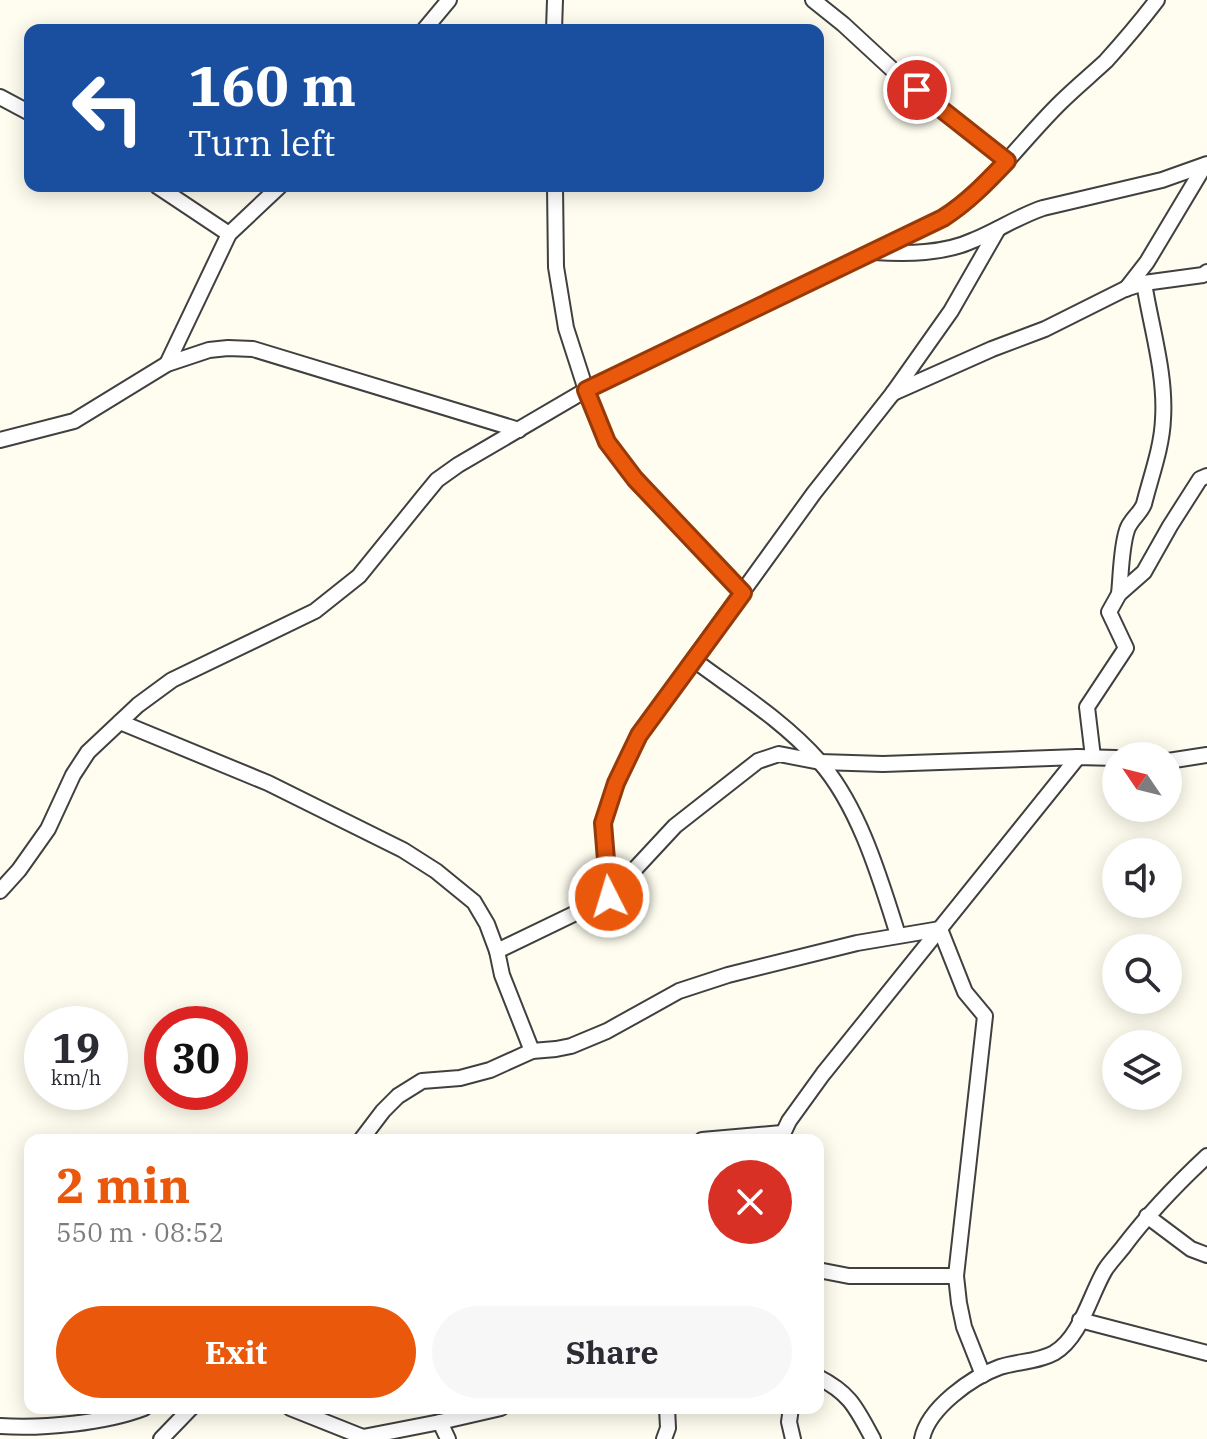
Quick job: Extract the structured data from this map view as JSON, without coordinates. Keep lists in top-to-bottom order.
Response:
{
  "north": "top left",
  "page": {
    "turn": ["160 m", "Turn left"],
    "speed": "19 km/h",
    "limit": "30",
    "heading": ["2 min", "550 m · 08:52"],
    "buttons": ["Exit", "Share"]
  }
}
